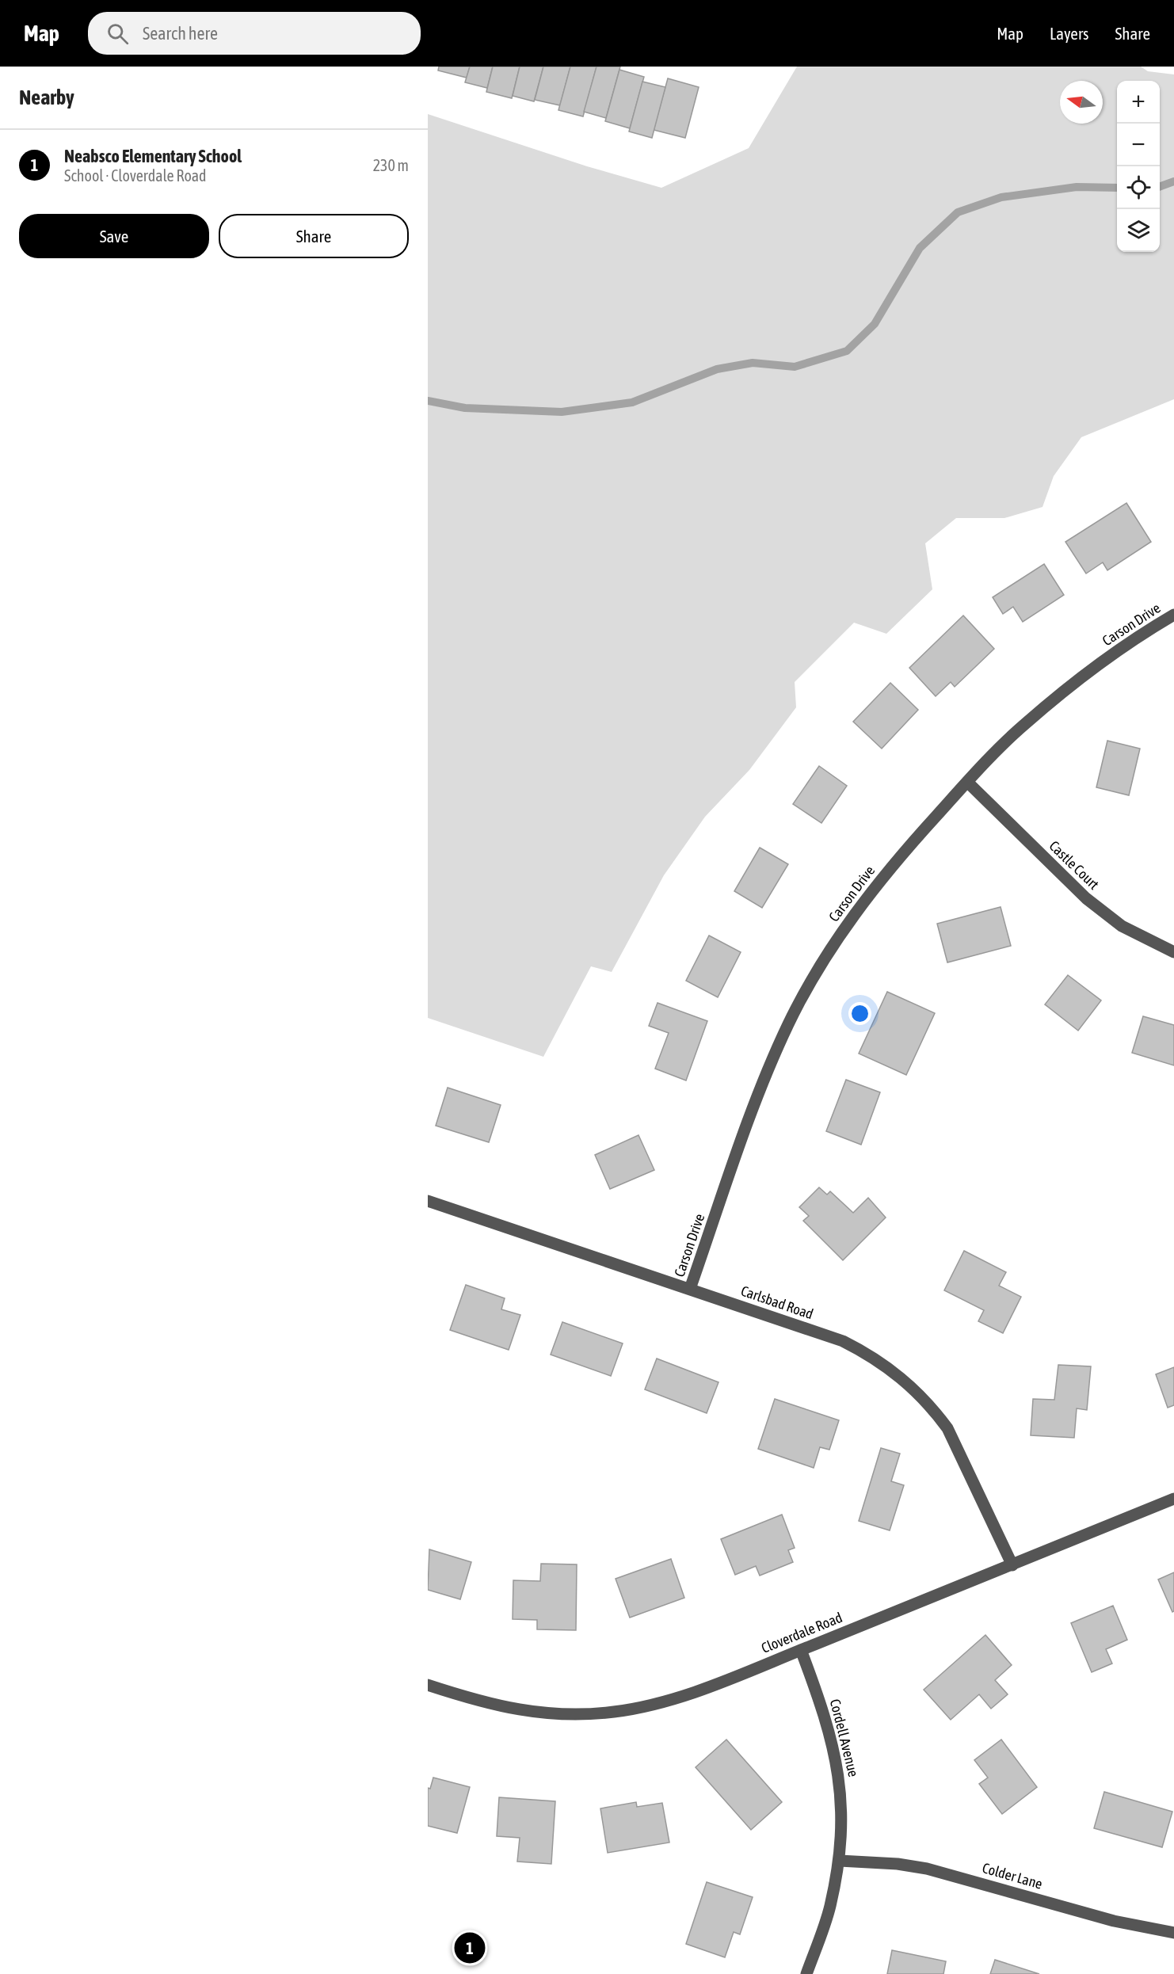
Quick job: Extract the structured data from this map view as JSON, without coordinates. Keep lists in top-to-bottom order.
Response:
{
  "streets": {
    "street": [
      "Carson Drive",
      "Castle Court",
      "Carlsbad Road",
      "Cloverdale Road",
      "Cordell Avenue",
      "Colder Lane"
    ]
  },
  "crossings": [
    ["Carson Drive", "Castle Court"],
    ["Carson Drive", "Carlsbad Road"],
    ["Carlsbad Road", "Cloverdale Road"],
    ["Cloverdale Road", "Cordell Avenue"],
    ["Cordell Avenue", "Colder Lane"]
  ],
  "north": "left",
  "page": {
    "header": "Map",
    "search": "Search here",
    "nav": ["Map", "Layers", "Share"],
    "heading": "Nearby",
    "map_buttons": ["+", "−"],
    "list": [
      {
        "mark": "1",
        "name": "Neabsco Elementary School",
        "note": "School · Cloverdale Road",
        "value": "230 m"
      }
    ],
    "buttons": ["Save", "Share"],
    "pins": "1"
  }
}
